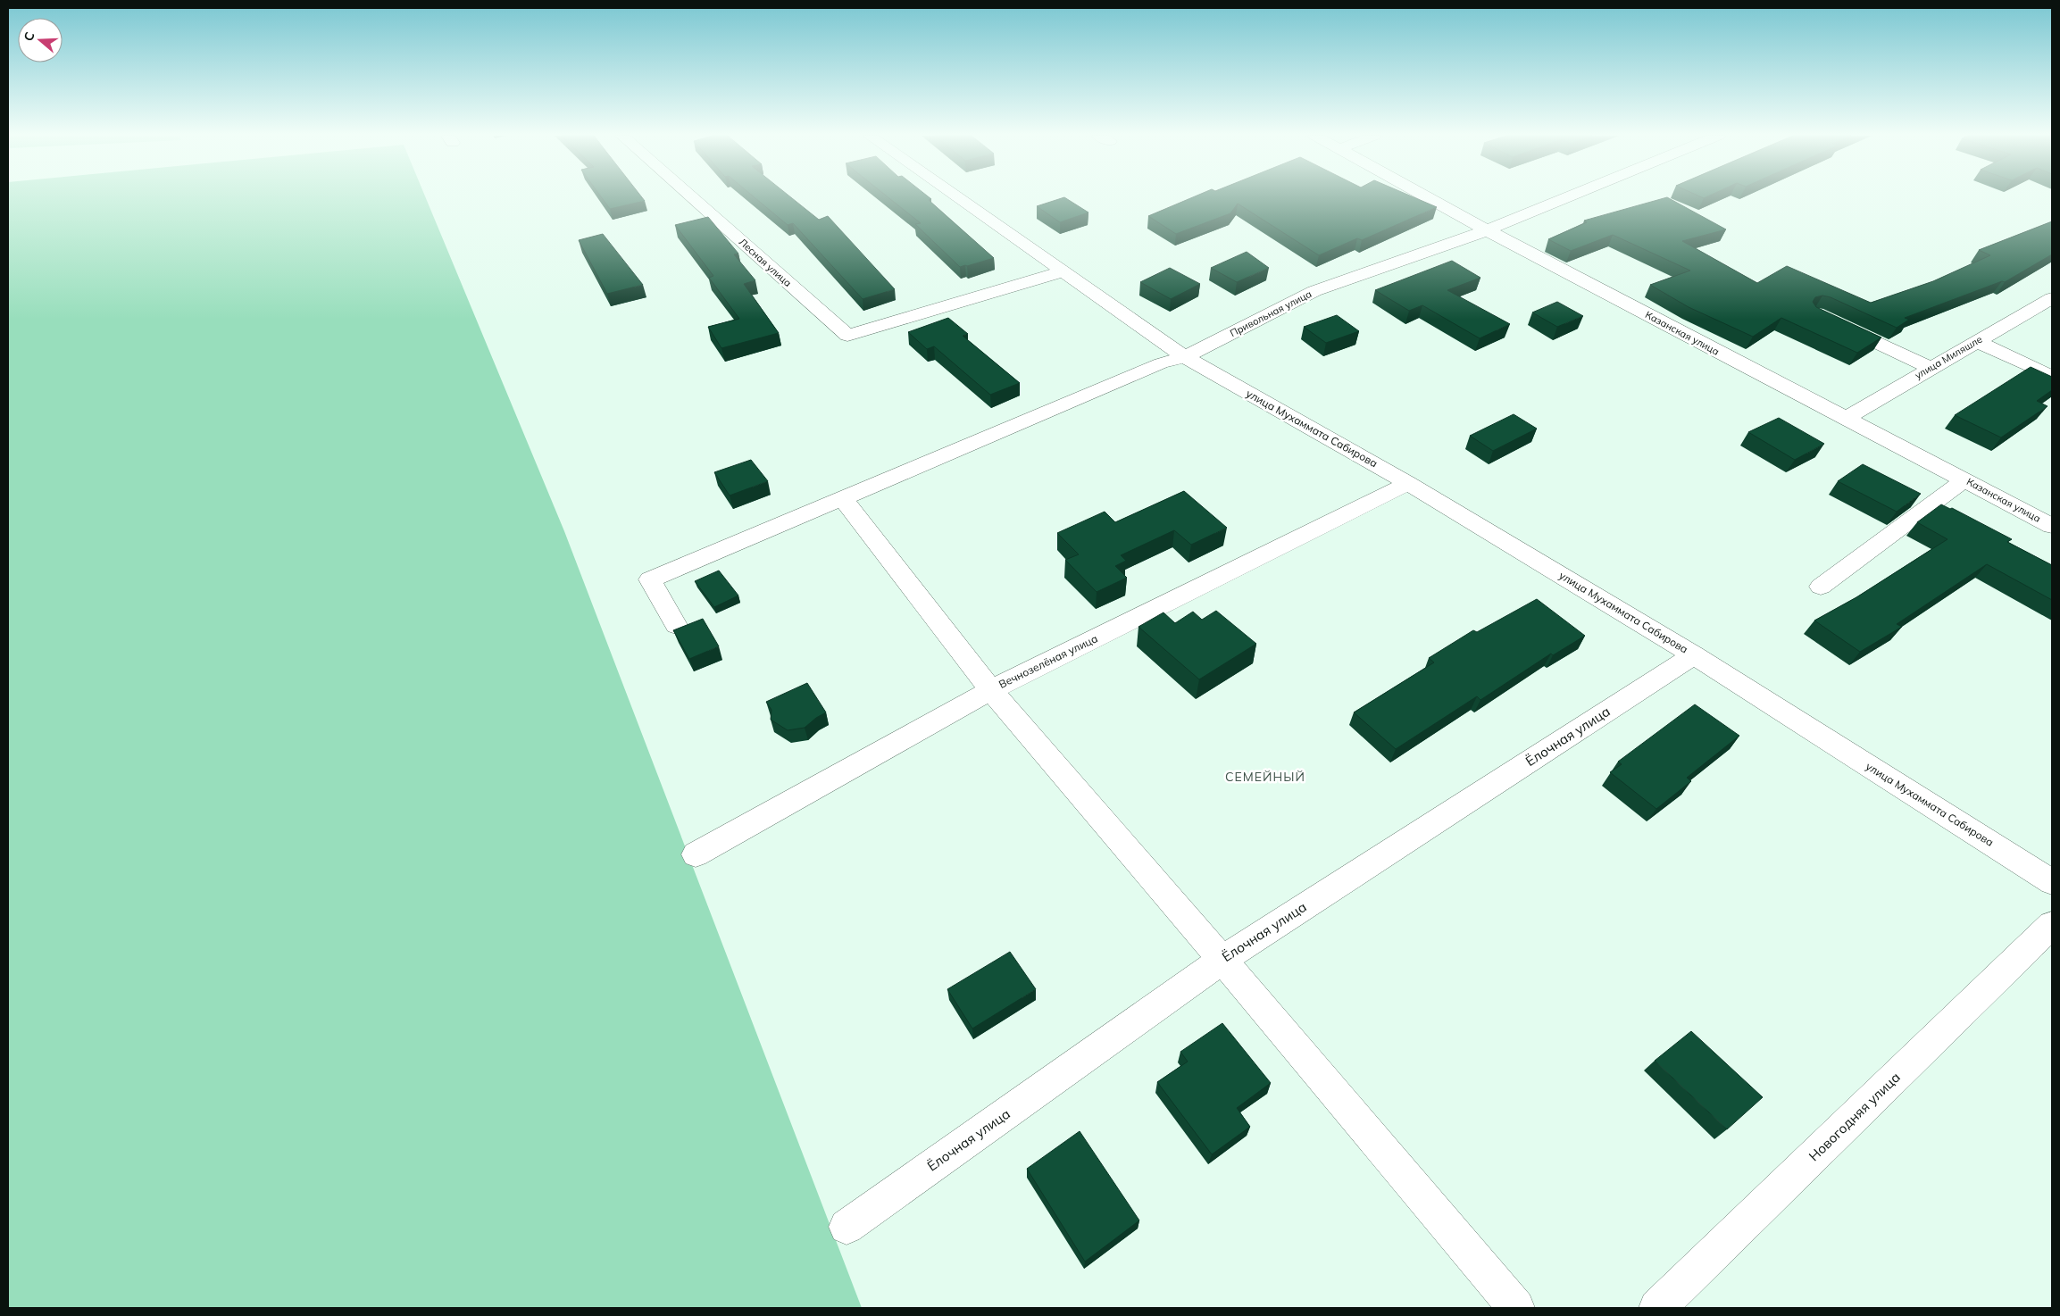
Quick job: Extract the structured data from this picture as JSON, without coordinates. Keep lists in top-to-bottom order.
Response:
{
  "streets": {
    "street": [
      "Лесная улица",
      "Привольная улица",
      "Казанская улица",
      "улица Миляшле",
      "улица Мухаммата Сабирова",
      "Вечнозелёная улица",
      "Ёлочная улица",
      "Новогодняя улица"
    ]
  },
  "crossings": [
    ["Привольная улица", "Казанская улица"],
    ["Привольная улица", "улица Мухаммата Сабирова"],
    ["Казанская улица", "улица Миляшле"],
    ["улица Мухаммата Сабирова", "Вечнозелёная улица"],
    ["улица Мухаммата Сабирова", "Ёлочная улица"]
  ],
  "districts": ["СЕМЕЙНЫЙ"],
  "north": "left"
}
